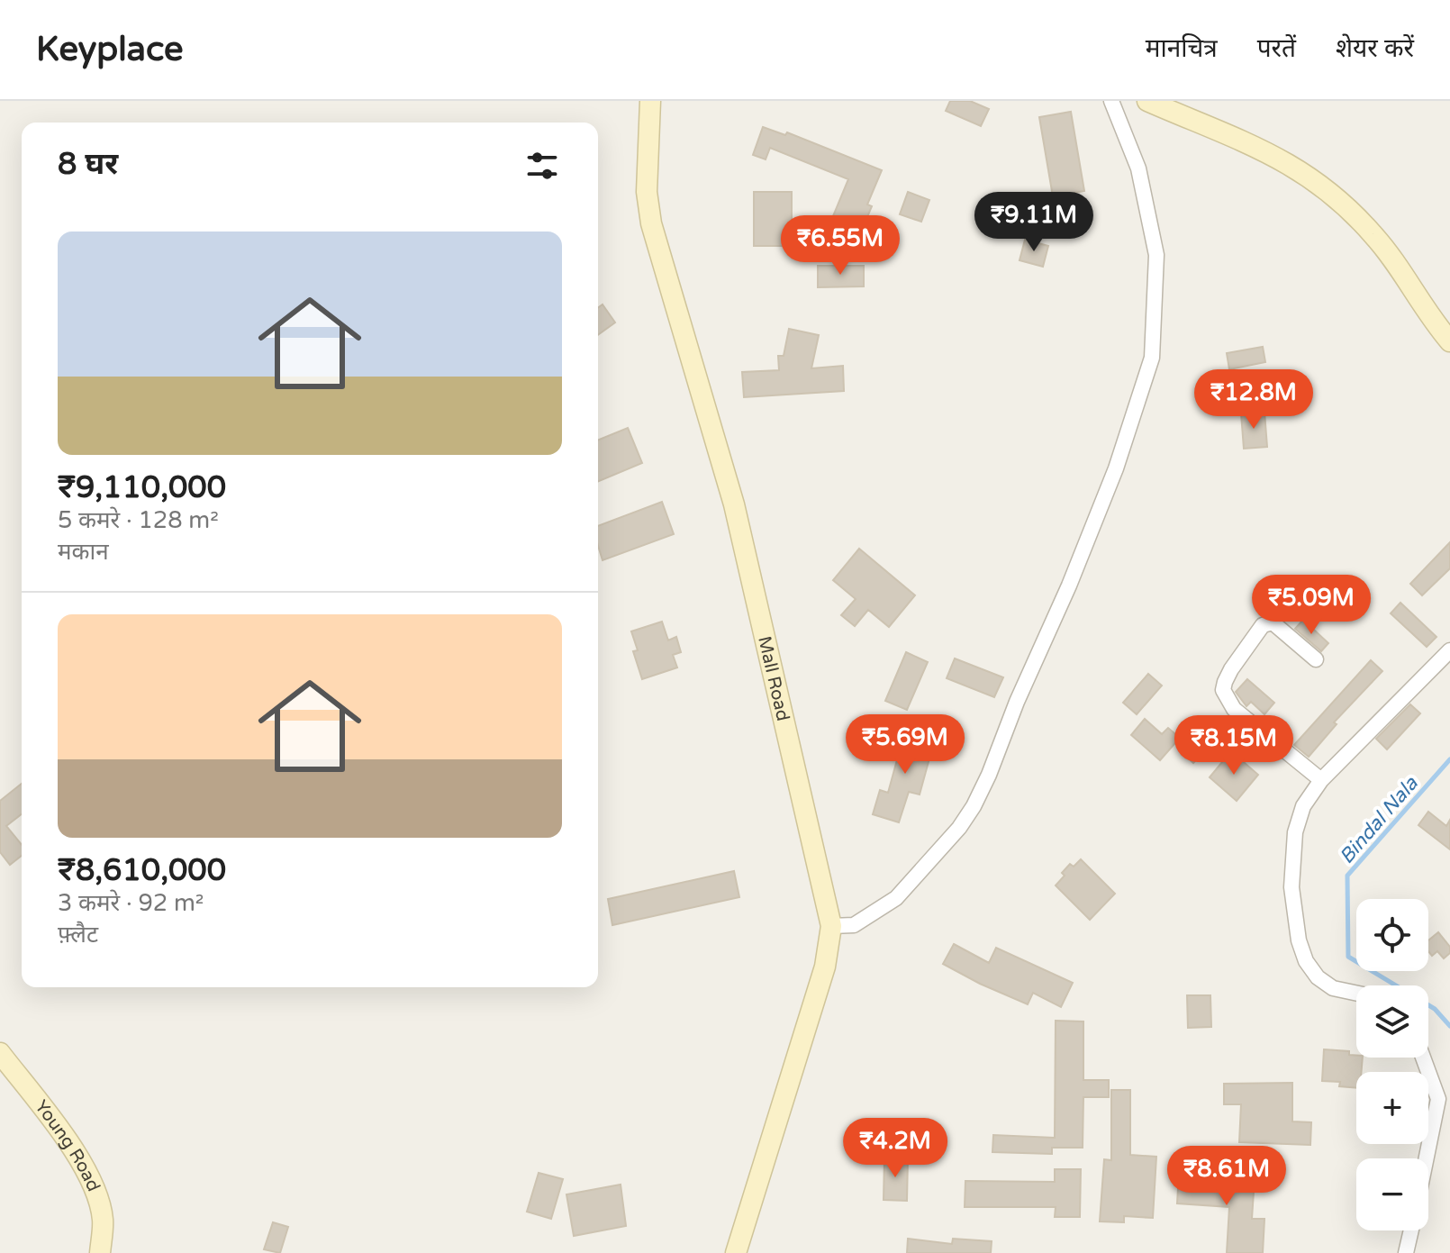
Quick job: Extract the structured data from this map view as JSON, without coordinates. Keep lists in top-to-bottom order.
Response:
{
  "streets": {
    "street": ["Mall Road", "Young Road"]
  },
  "water": ["Bindal Nala"],
  "page": {
    "header": "Keyplace",
    "nav": ["मानचित्र", "परतें", "शेयर करें"],
    "heading": "8 घर",
    "price": [
      "₹9.11M",
      "₹6.55M",
      "₹12.8M",
      "₹5.09M",
      "₹5.69M",
      "₹8.15M",
      "₹4.2M",
      "₹8.61M"
    ],
    "list": [
      {
        "name": "₹9,110,000",
        "note": "5 कमरे · 128 m² · मकान"
      },
      {
        "name": "₹8,610,000",
        "note": "3 कमरे · 92 m² · फ़्लैट"
      }
    ],
    "map_buttons": ["+", "−"]
  }
}
